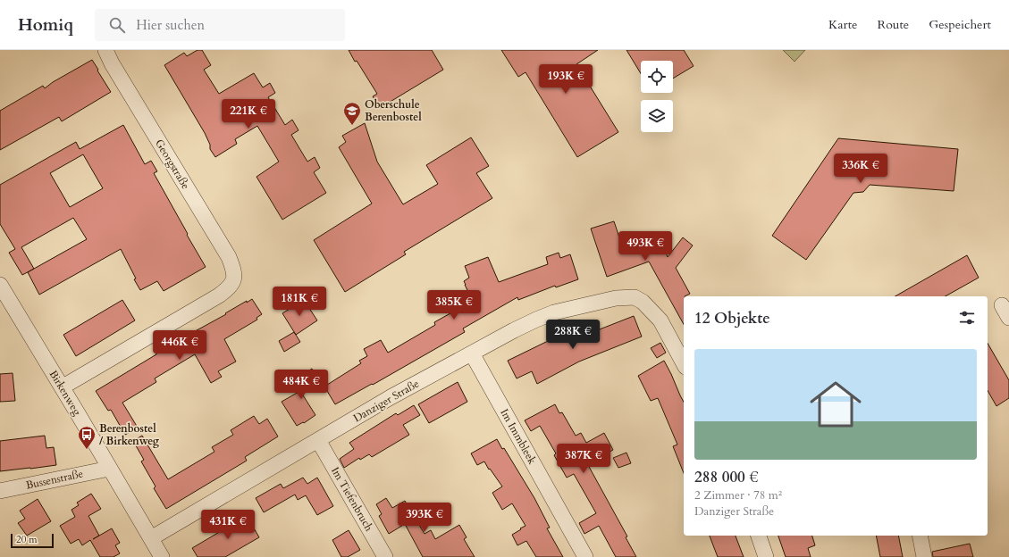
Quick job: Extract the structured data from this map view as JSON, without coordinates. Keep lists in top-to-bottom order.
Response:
{
  "streets": {
    "street": [
      "Georgstraße",
      "Birkenweg",
      "Danziger Straße",
      "Im Immbleek",
      "Bussenstraße",
      "Im Tiefenbruch"
    ]
  },
  "crossings": [
    ["Georgstraße", "Birkenweg"],
    ["Birkenweg", "Danziger Straße"],
    ["Birkenweg", "Bussenstraße"],
    ["Danziger Straße", "Im Immbleek"],
    ["Danziger Straße", "Im Tiefenbruch"]
  ],
  "places": {
    "school or university": ["Oberschule Berenbostel"],
    "bus stop": ["Berenbostel / Birkenweg"]
  },
  "scale_bar": "20 m",
  "page": {
    "header": "Homiq",
    "search": "Hier suchen",
    "nav": ["Karte", "Route", "Gespeichert"],
    "price": [
      "193K €",
      "221K €",
      "336K €",
      "493K €",
      "181K €",
      "385K €",
      "288K €",
      "446K €",
      "484K €",
      "387K €",
      "393K €",
      "431K €"
    ],
    "heading": "12 Objekte",
    "list": [
      {
        "name": "288 000 €",
        "note": "2 Zimmer · 78 m² · Danziger Straße"
      }
    ],
    "scale": "20 m"
  }
}
